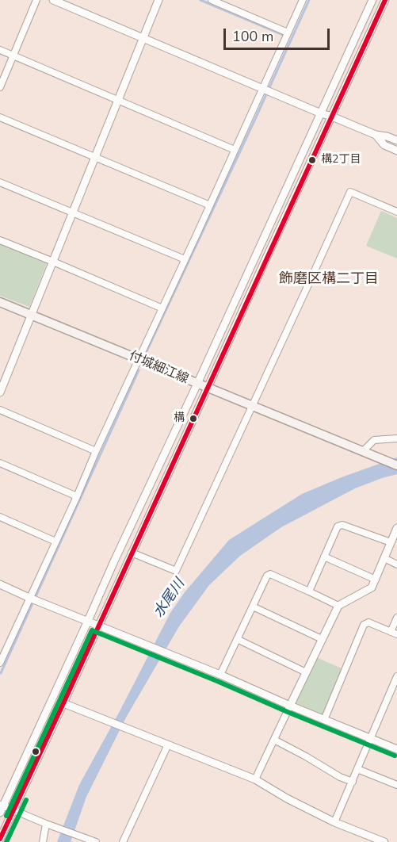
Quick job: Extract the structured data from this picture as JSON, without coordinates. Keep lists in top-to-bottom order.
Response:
{
  "streets": {
    "main road": ["付城細江線"]
  },
  "districts": ["飾磨区構二丁目"],
  "water": ["水尾川"],
  "places": ["構2丁目", "構"],
  "scale_bar": "100 m"
}
